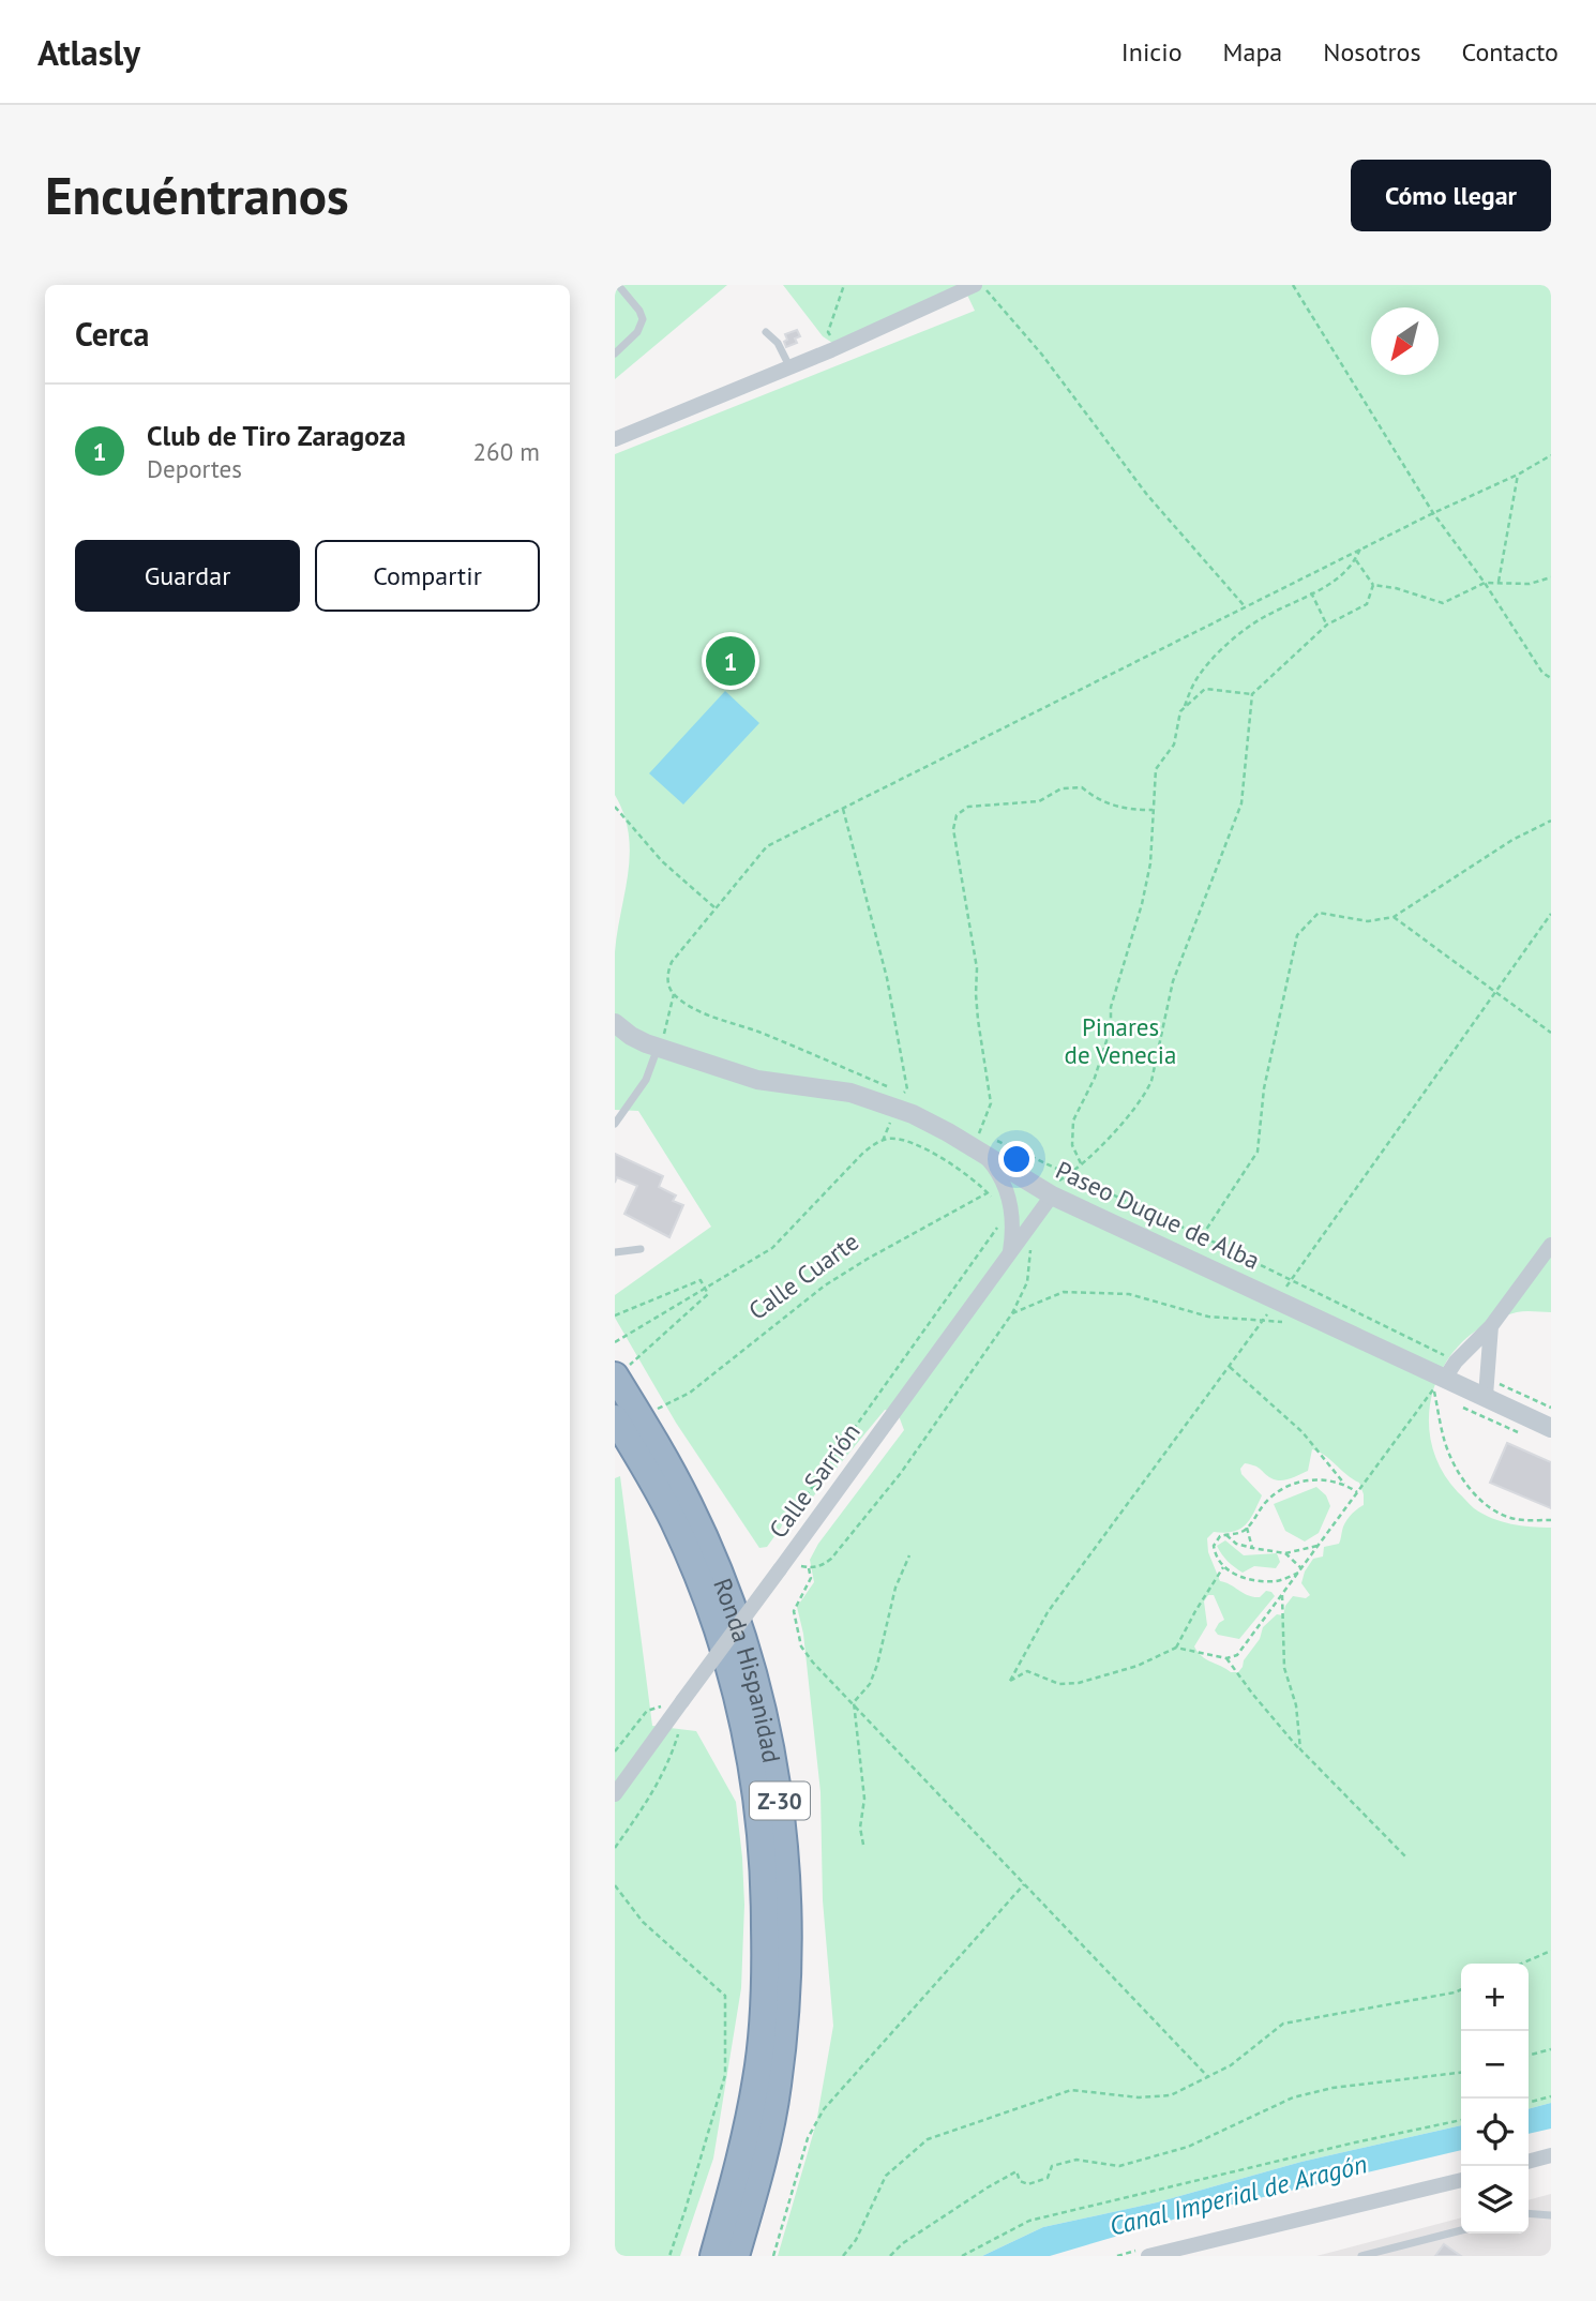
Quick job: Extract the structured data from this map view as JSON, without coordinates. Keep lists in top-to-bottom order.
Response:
{
  "streets": {
    "highway": ["Ronda Hispanidad", "Z-30"],
    "street": ["Paseo Duque de Alba", "Calle Sarrión"],
    "path": ["Calle Cuarte"]
  },
  "crossings": [
    ["Paseo Duque de Alba", "Calle Sarrión"],
    ["Calle Cuarte", "Ronda Hispanidad"]
  ],
  "water": ["Canal Imperial de Aragón"],
  "parks": ["Pinares de Venecia"],
  "north": "bottom left",
  "page": {
    "header": "Atlasly",
    "nav": [
      "Inicio",
      "Mapa",
      "Nosotros",
      "Contacto"
    ],
    "buttons": [
      "Cómo llegar",
      ["Guardar", "Compartir"]
    ],
    "title": "Encuéntranos",
    "heading": "Cerca",
    "list": [
      {
        "mark": "1",
        "name": "Club de Tiro Zaragoza",
        "note": "Deportes",
        "value": "260 m"
      }
    ],
    "pins": "1",
    "map_buttons": ["+", "−"]
  }
}
